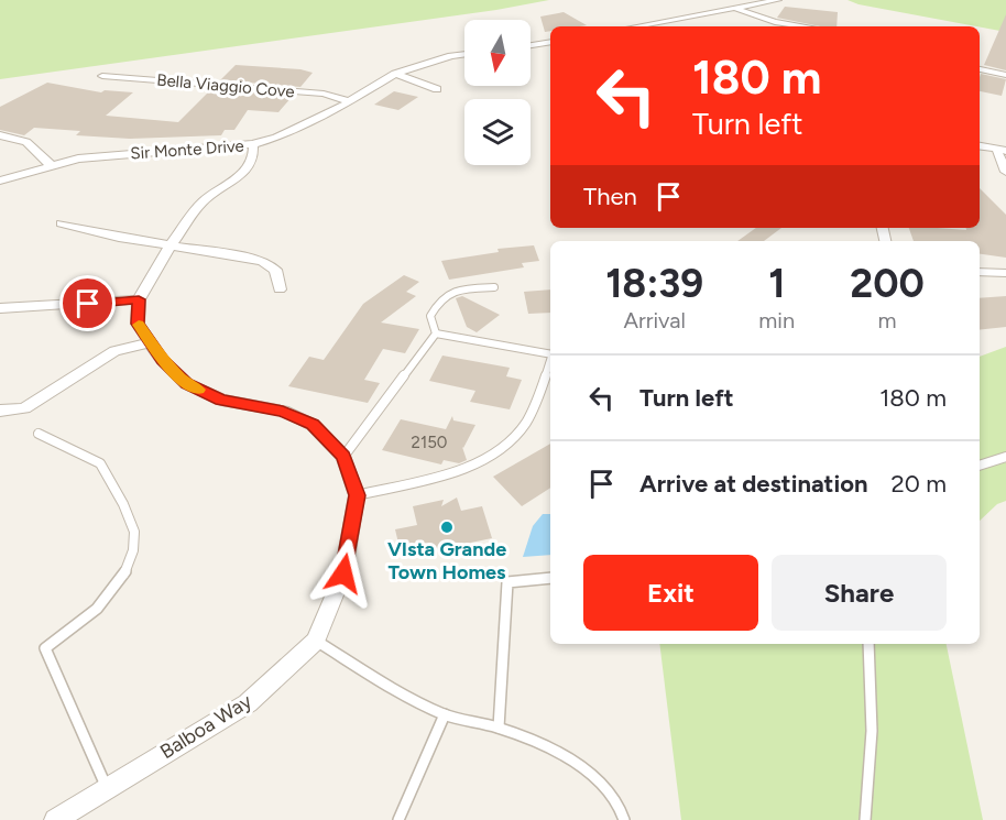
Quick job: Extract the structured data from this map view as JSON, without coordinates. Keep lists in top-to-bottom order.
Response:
{
  "streets": {
    "street": ["Bella Viaggio Cove", "Sir Monte Drive", "Balboa Way"]
  },
  "crossings": [
    ["Bella Viaggio Cove", "Sir Monte Drive"]
  ],
  "places": ["VIsta Grande Town Homes"],
  "house_numbers": ["2150"],
  "north": "bottom",
  "page": {
    "turn": ["180 m", "Turn left"],
    "then": "Then",
    "eta": [
      "18:39",
      "Arrival",
      "1",
      "min",
      "200",
      "m"
    ],
    "list": [
      {
        "name": "Turn left",
        "value": "180 m"
      },
      {
        "name": "Arrive at destination",
        "value": "20 m"
      }
    ],
    "buttons": ["Exit", "Share"]
  }
}
